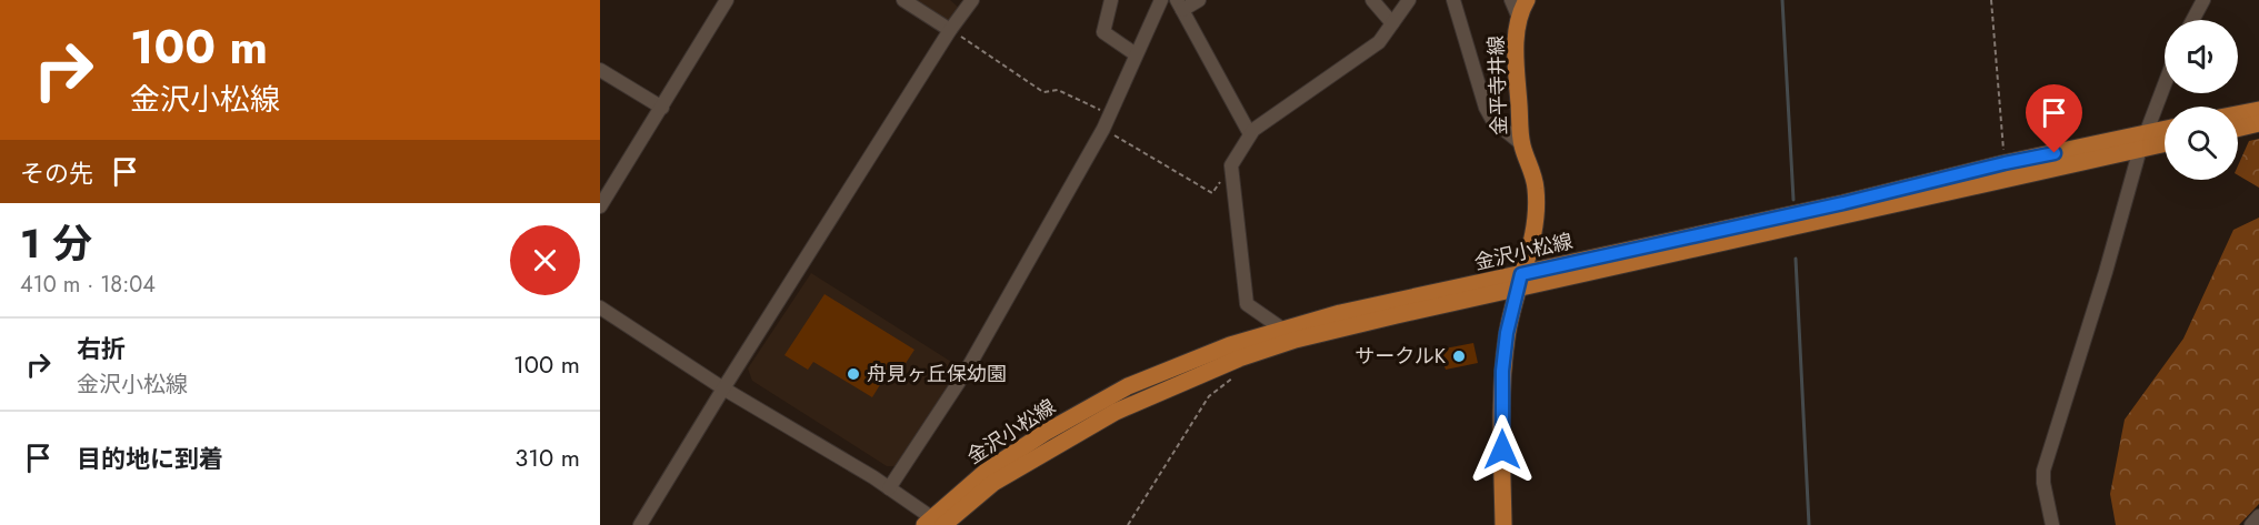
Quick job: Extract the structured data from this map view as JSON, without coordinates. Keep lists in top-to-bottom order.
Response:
{
  "streets": {
    "main road": ["金平寺井線", "金沢小松線"]
  },
  "crossings": [
    ["金平寺井線", "金沢小松線"]
  ],
  "places": ["サークルK", "舟見ヶ丘保幼園"],
  "page": {
    "turn": ["100 m", "金沢小松線"],
    "then": "その先",
    "heading": ["1 分", "410 m · 18:04"],
    "list": [
      {
        "name": "右折",
        "note": "金沢小松線",
        "value": "100 m"
      },
      {
        "name": "目的地に到着",
        "value": "310 m"
      }
    ]
  }
}
